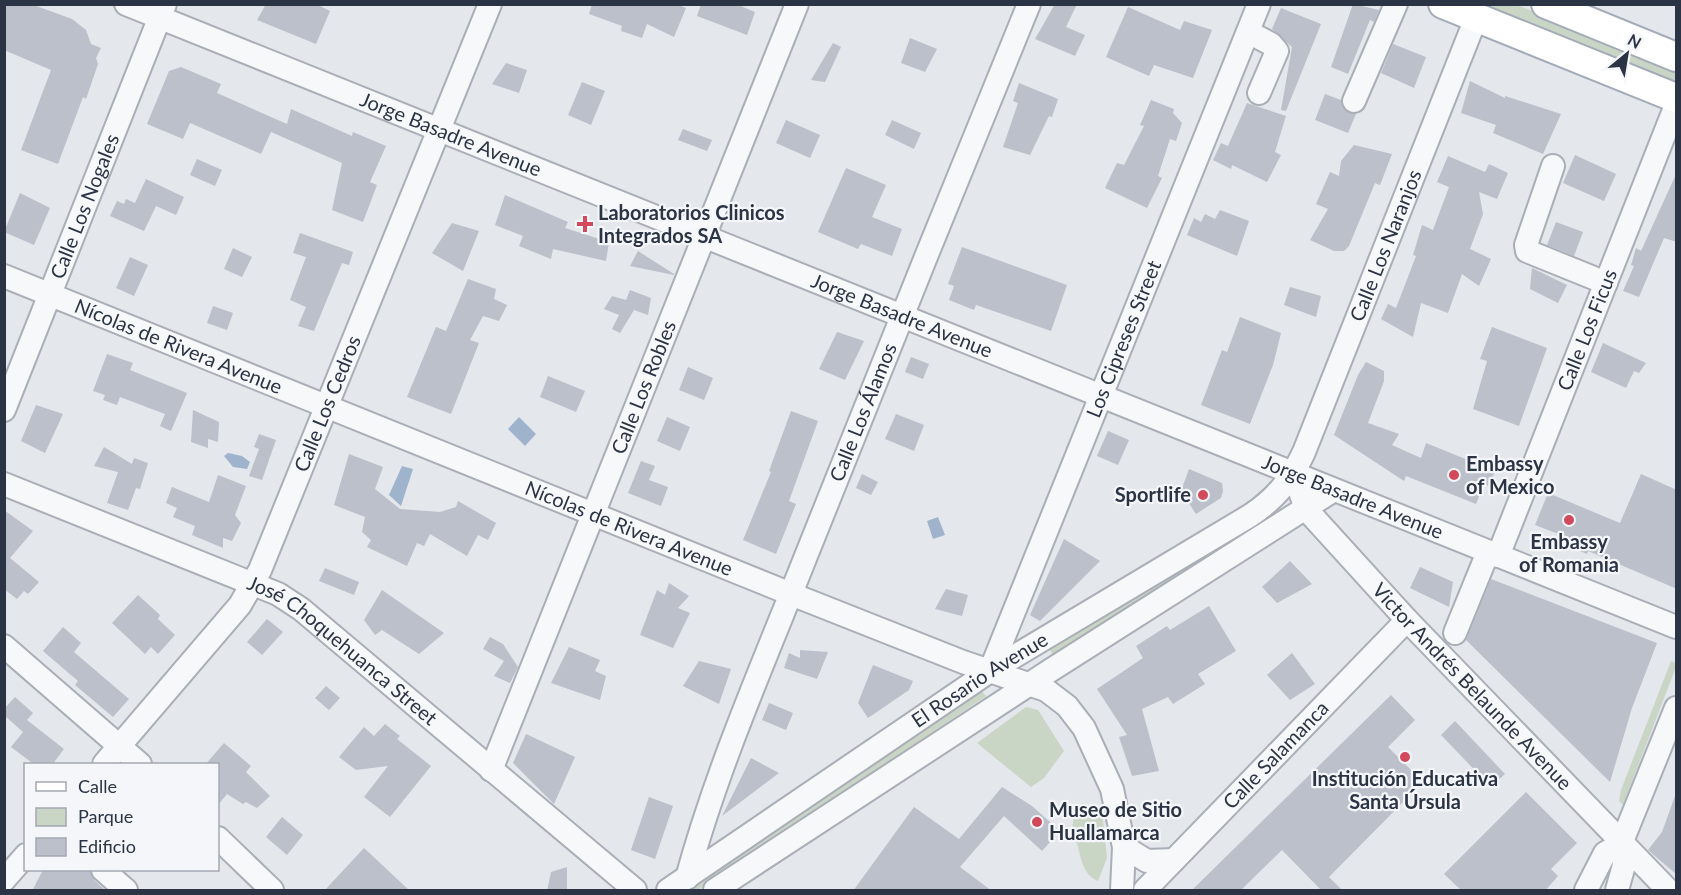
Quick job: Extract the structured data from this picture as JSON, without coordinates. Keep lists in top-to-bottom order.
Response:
{
  "streets": {
    "street": [
      "Jorge Basadre Avenue",
      "Calle Los Nogales",
      "Calle Los Naranjos",
      "Calle Los Ficus",
      "Los Cipreses Street",
      "Nícolas de Rivera Avenue",
      "Calle Los Robles",
      "Calle Los Cedros",
      "Calle Los Álamos",
      "José Choquehuanca Street",
      "El Rosario Avenue",
      "Victor Andrés Belaunde Avenue",
      "Calle Salamanca"
    ]
  },
  "crossings": [
    ["Jorge Basadre Avenue", "Calle Los Nogales"],
    ["Jorge Basadre Avenue", "Calle Los Naranjos"],
    ["Jorge Basadre Avenue", "Calle Los Ficus"],
    ["Jorge Basadre Avenue", "Los Cipreses Street"],
    ["Jorge Basadre Avenue", "Calle Los Robles"],
    ["Jorge Basadre Avenue", "Calle Los Cedros"],
    ["Jorge Basadre Avenue", "Calle Los Álamos"],
    ["Jorge Basadre Avenue", "El Rosario Avenue"],
    ["Jorge Basadre Avenue", "Victor Andrés Belaunde Avenue"],
    ["Calle Los Nogales", "Nícolas de Rivera Avenue"],
    ["Calle Los Naranjos", "El Rosario Avenue"],
    ["Calle Los Naranjos", "Victor Andrés Belaunde Avenue"],
    ["Los Cipreses Street", "Nícolas de Rivera Avenue"],
    ["Los Cipreses Street", "El Rosario Avenue"],
    ["Nícolas de Rivera Avenue", "Calle Los Robles"],
    ["Nícolas de Rivera Avenue", "Calle Los Cedros"],
    ["Nícolas de Rivera Avenue", "Calle Los Álamos"],
    ["Nícolas de Rivera Avenue", "El Rosario Avenue"],
    ["Calle Los Robles", "José Choquehuanca Street"],
    ["Calle Los Cedros", "José Choquehuanca Street"],
    ["Calle Los Álamos", "El Rosario Avenue"],
    ["El Rosario Avenue", "Victor Andrés Belaunde Avenue"],
    ["Victor Andrés Belaunde Avenue", "Calle Salamanca"]
  ],
  "places": {
    "health": ["Laboratorios Clinicos Integrados SA"],
    "other": [
      "Embassy of Mexico",
      "Sportlife",
      "Embassy of Romania",
      "Institución Educativa Santa Úrsula",
      "Museo de Sitio Huallamarca"
    ]
  },
  "legend": ["Calle", "Parque", "Edificio"],
  "north": "top right"
}
